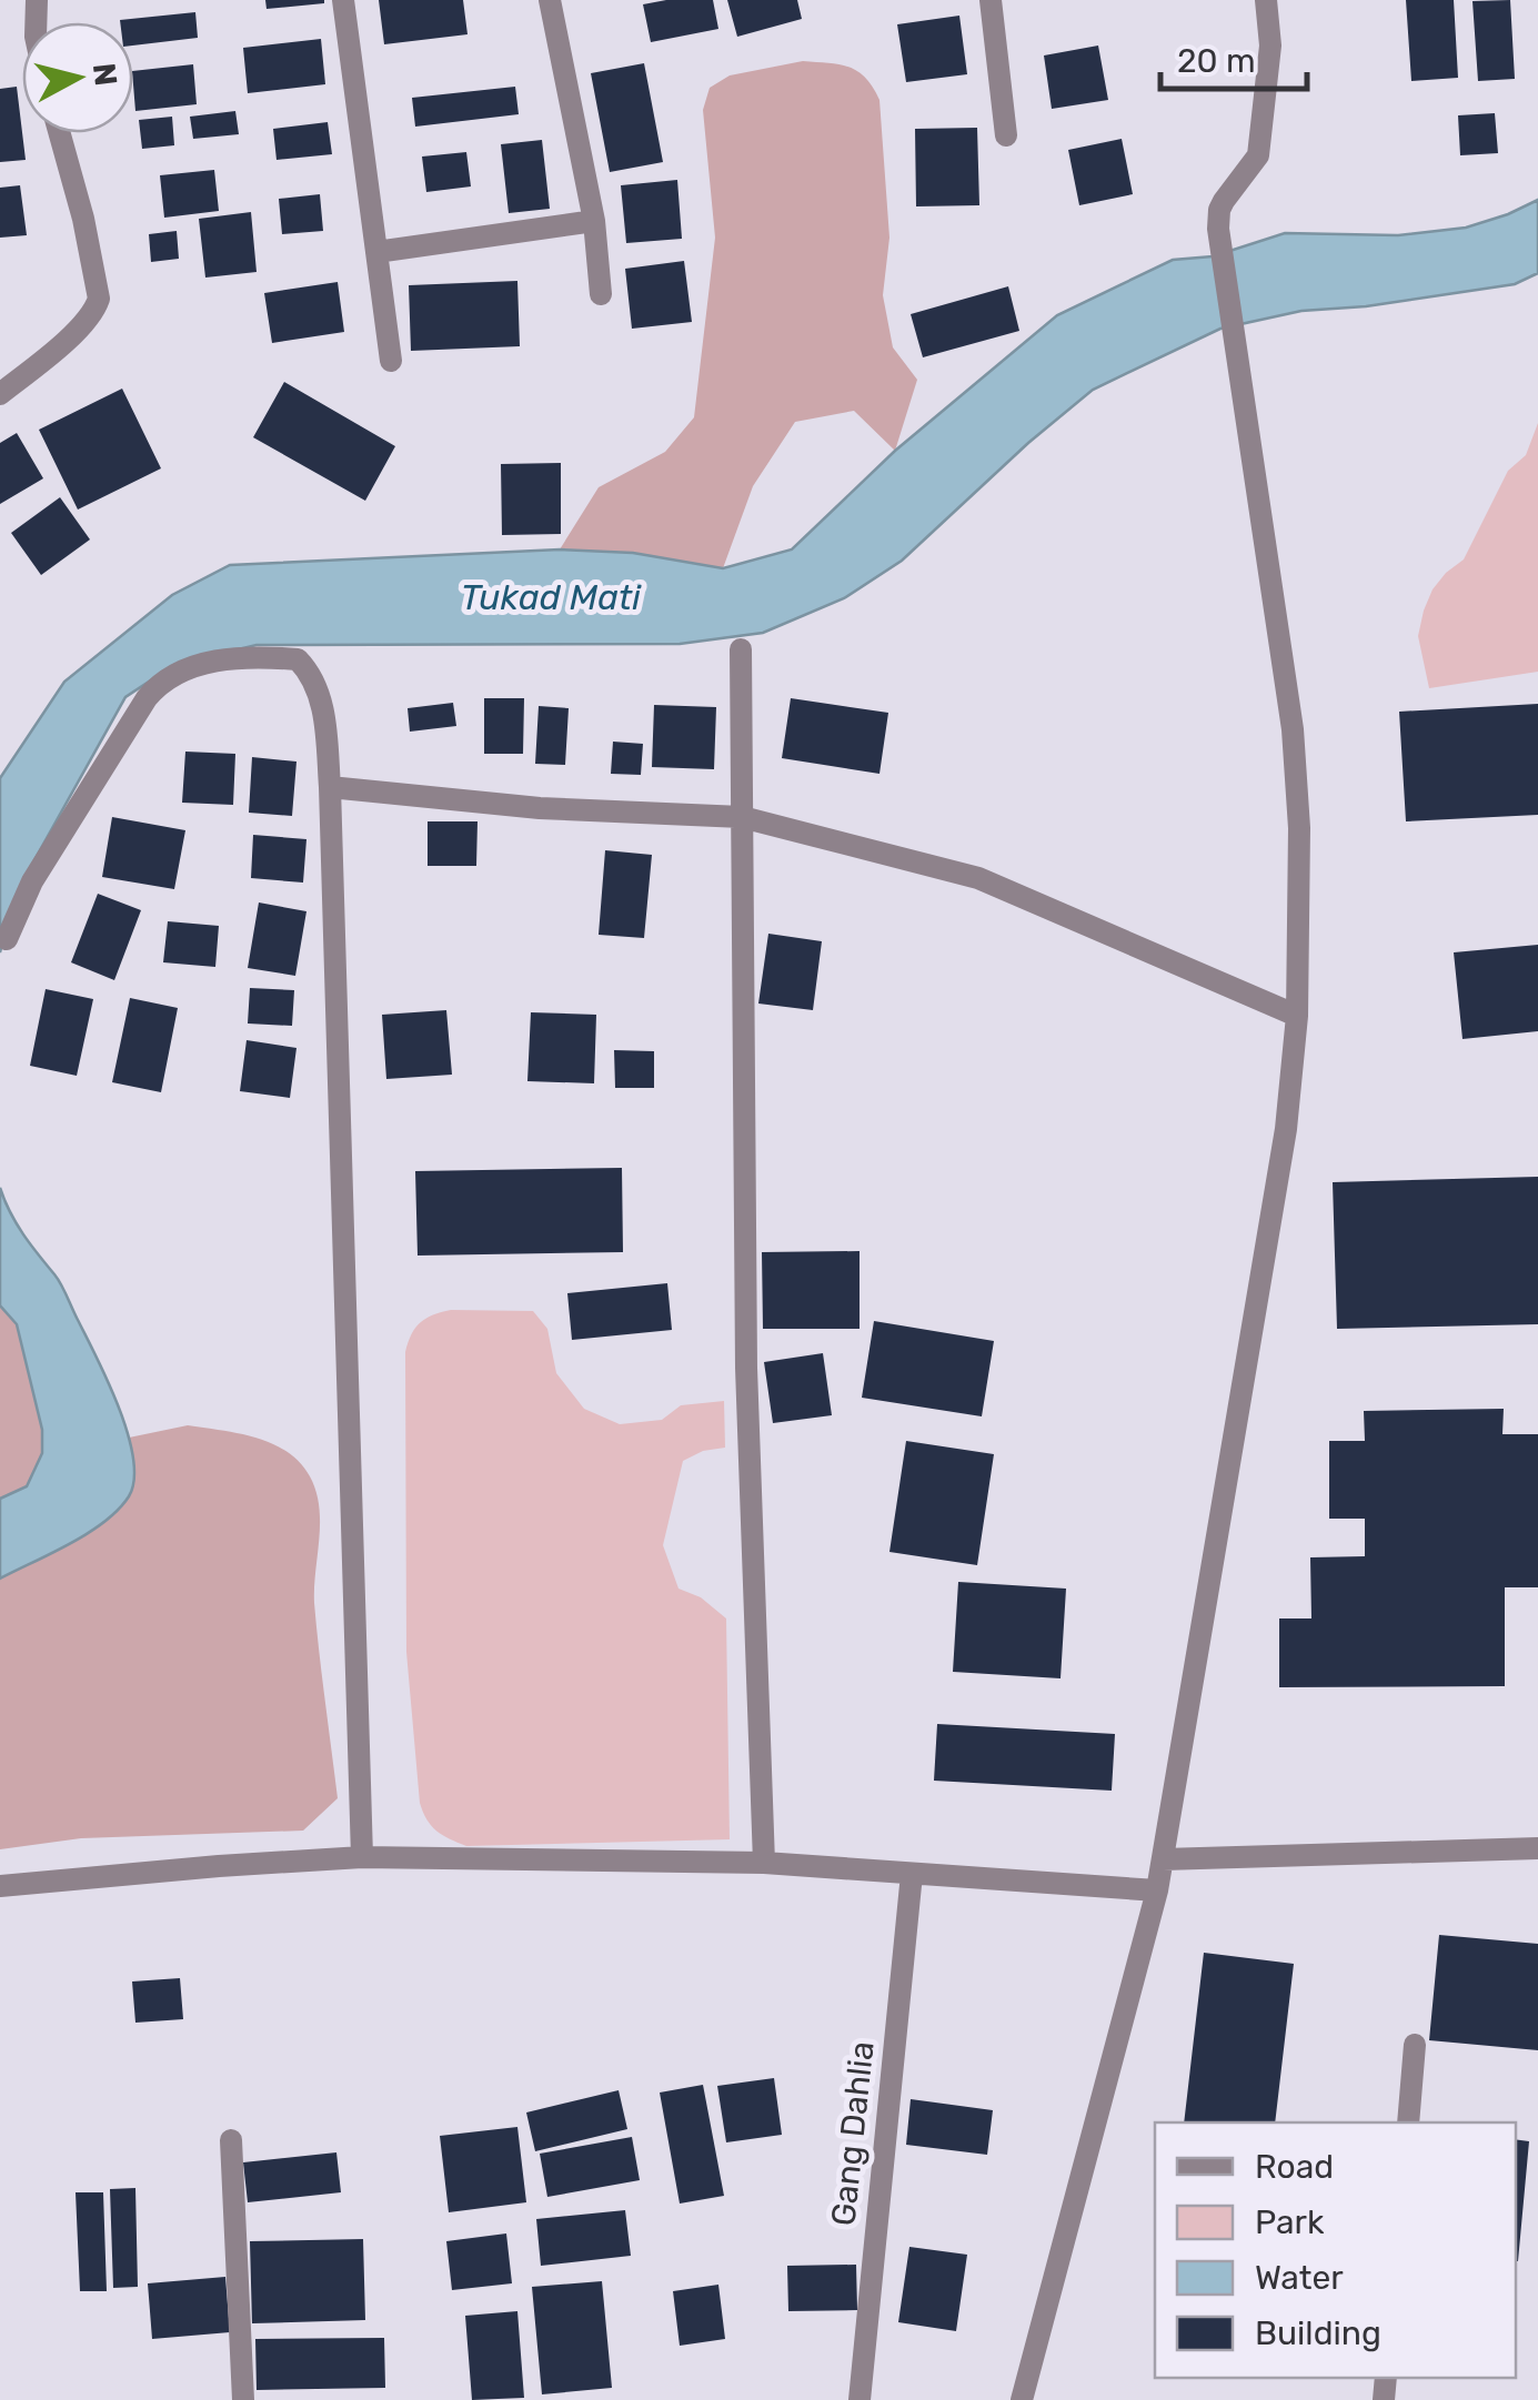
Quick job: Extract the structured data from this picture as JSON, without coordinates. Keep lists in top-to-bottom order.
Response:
{
  "streets": {
    "street": ["Gang Dahlia"]
  },
  "water": ["Tukad Mati"],
  "legend": [
    "Road",
    "Park",
    "Water",
    "Building"
  ],
  "scale_bar": "20 m",
  "north": "right"
}
